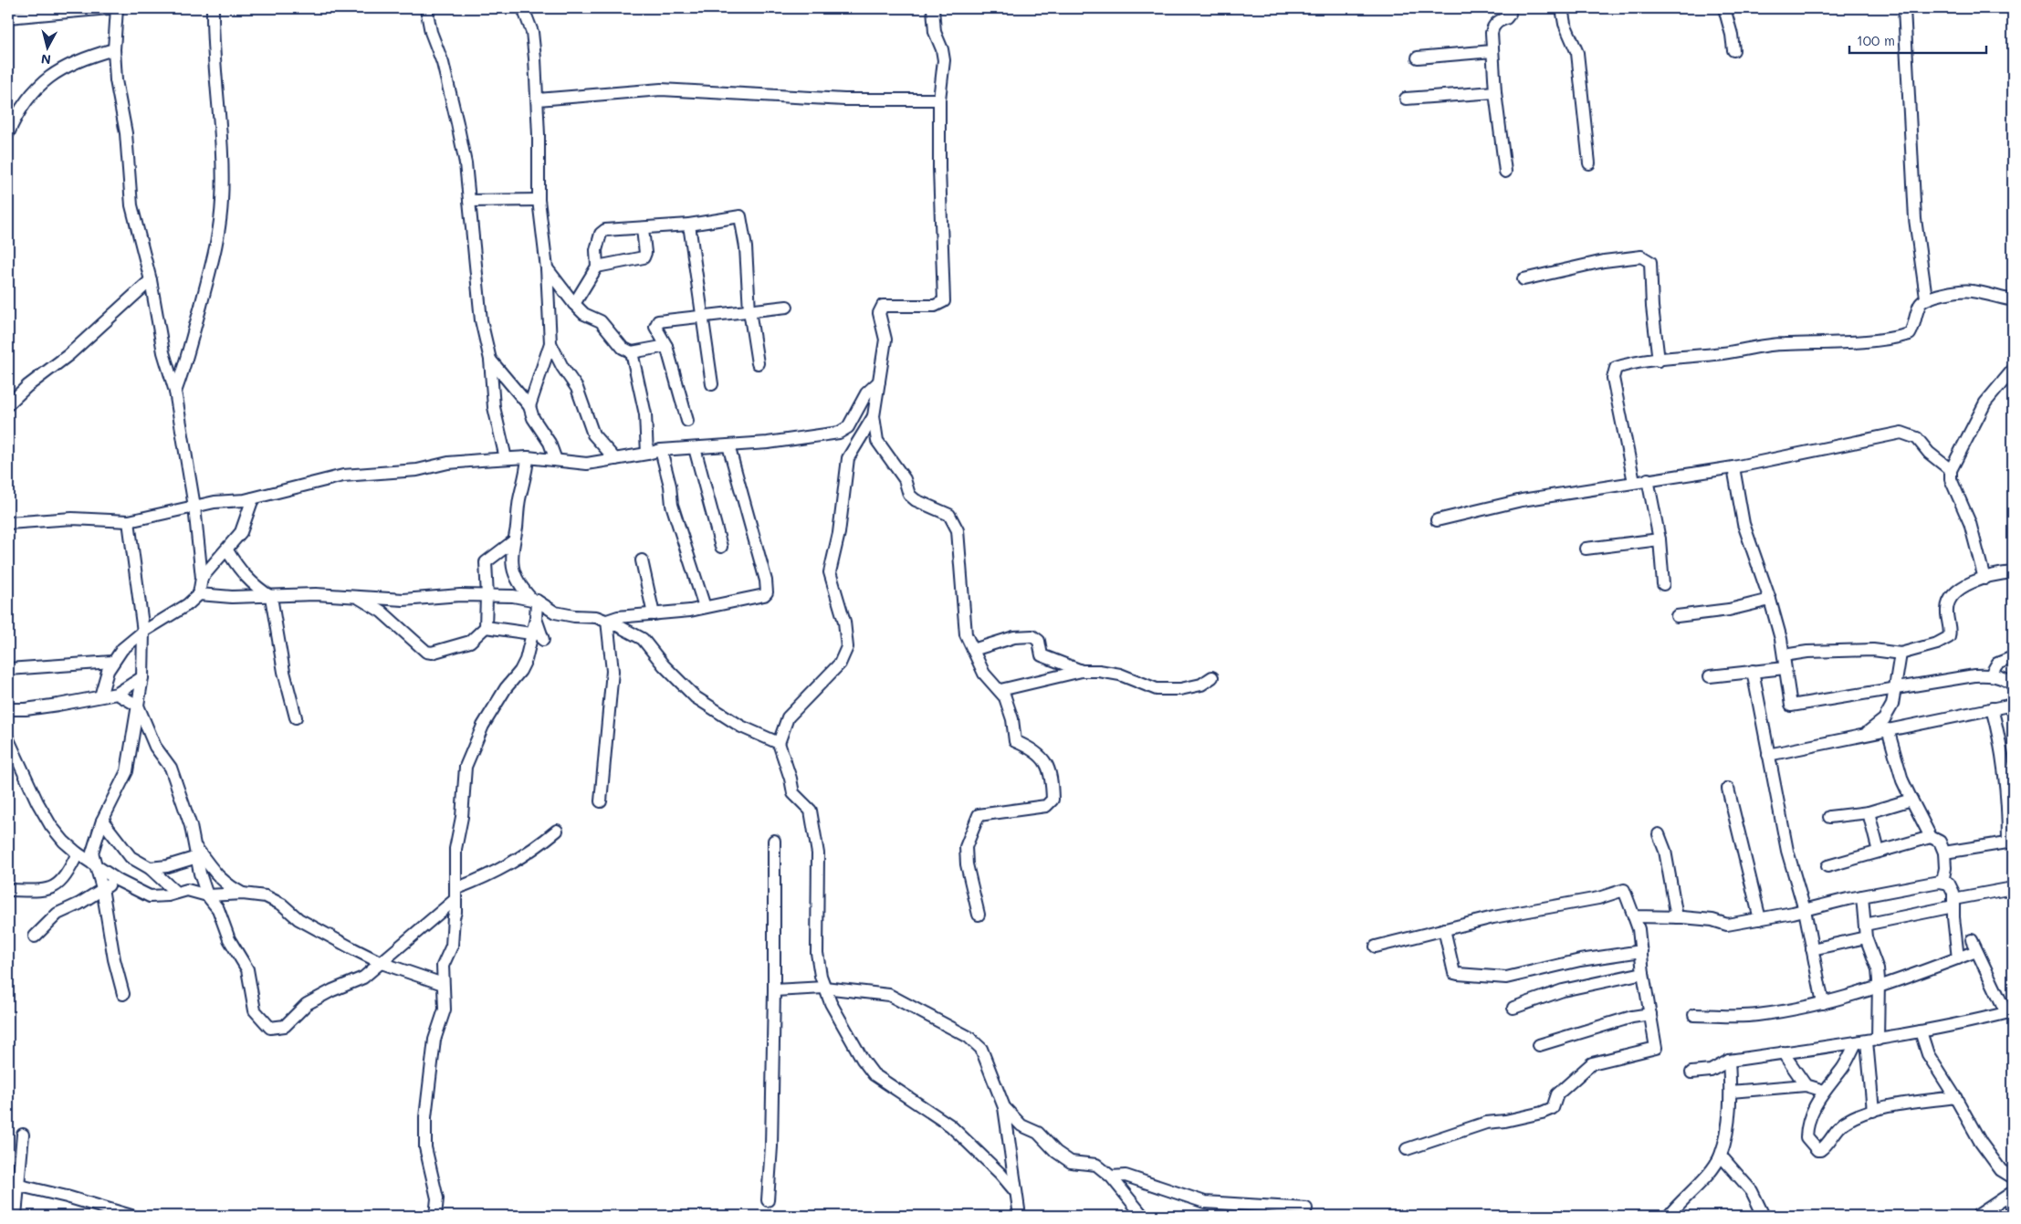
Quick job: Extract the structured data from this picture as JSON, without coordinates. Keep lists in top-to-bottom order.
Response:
{
  "scale_bar": "100 m",
  "north": "bottom"
}
